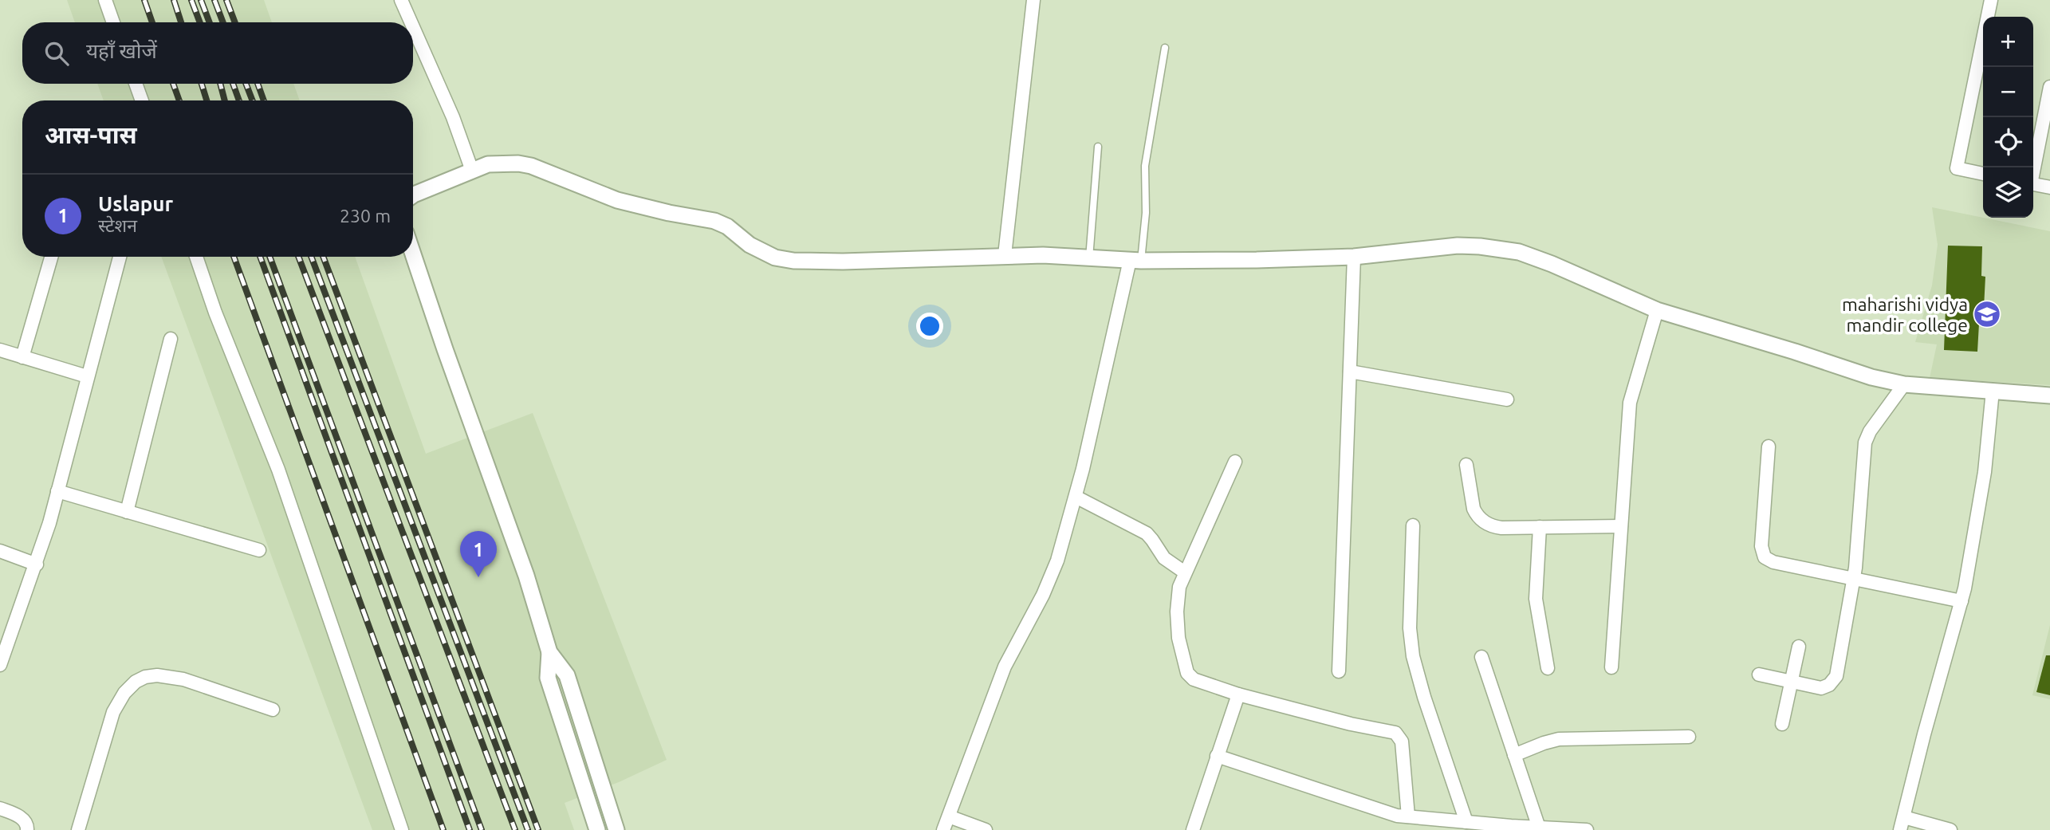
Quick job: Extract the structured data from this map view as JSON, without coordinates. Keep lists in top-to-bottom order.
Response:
{
  "places": {
    "school or university": ["maharishi vidya mandir college"]
  },
  "page": {
    "map_buttons": ["+", "−"],
    "search": "यहाँ खोजें",
    "heading": "आस-पास",
    "list": [
      {
        "mark": "1",
        "name": "Uslapur",
        "note": "स्टेशन",
        "value": "230 m"
      }
    ],
    "pins": "1"
  }
}
